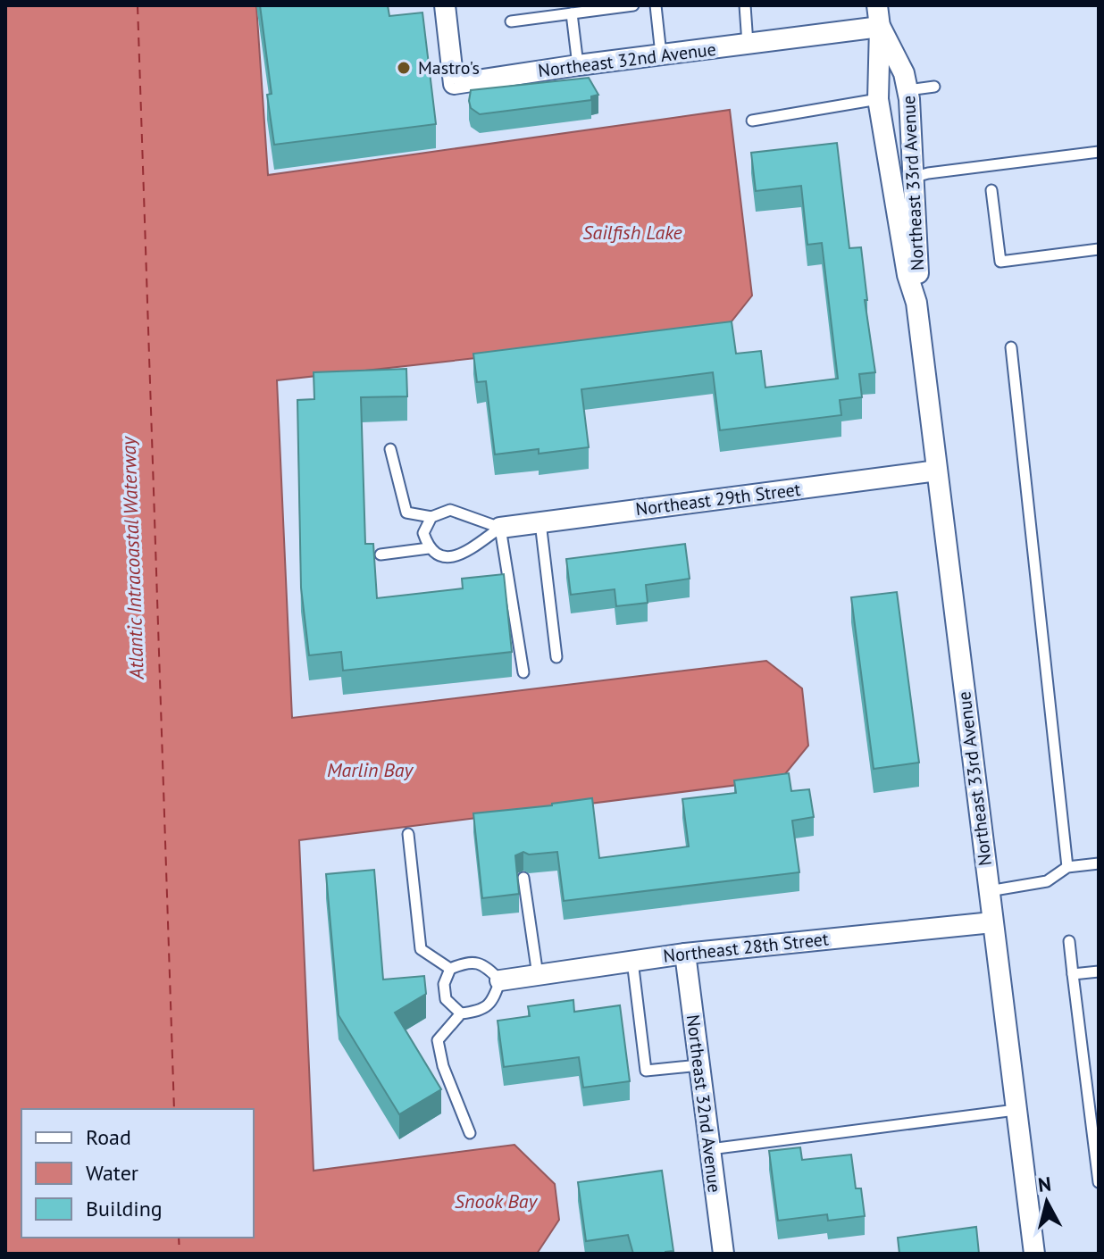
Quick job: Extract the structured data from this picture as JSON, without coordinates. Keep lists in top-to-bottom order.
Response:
{
  "streets": {
    "street": [
      "Northeast 32nd Avenue",
      "Northeast 33rd Avenue",
      "Northeast 29th Street",
      "Northeast 28th Street"
    ]
  },
  "crossings": [
    ["Northeast 32nd Avenue", "Northeast 33rd Avenue"],
    ["Northeast 32nd Avenue", "Northeast 28th Street"],
    ["Northeast 33rd Avenue", "Northeast 29th Street"],
    ["Northeast 33rd Avenue", "Northeast 28th Street"]
  ],
  "water": [
    "Sailfish Lake",
    "Atlantic Intracoastal Waterway",
    "Marlin Bay",
    "Snook Bay"
  ],
  "places": ["Mastro's"],
  "legend": ["Road", "Water", "Building"],
  "north": "top"
}
